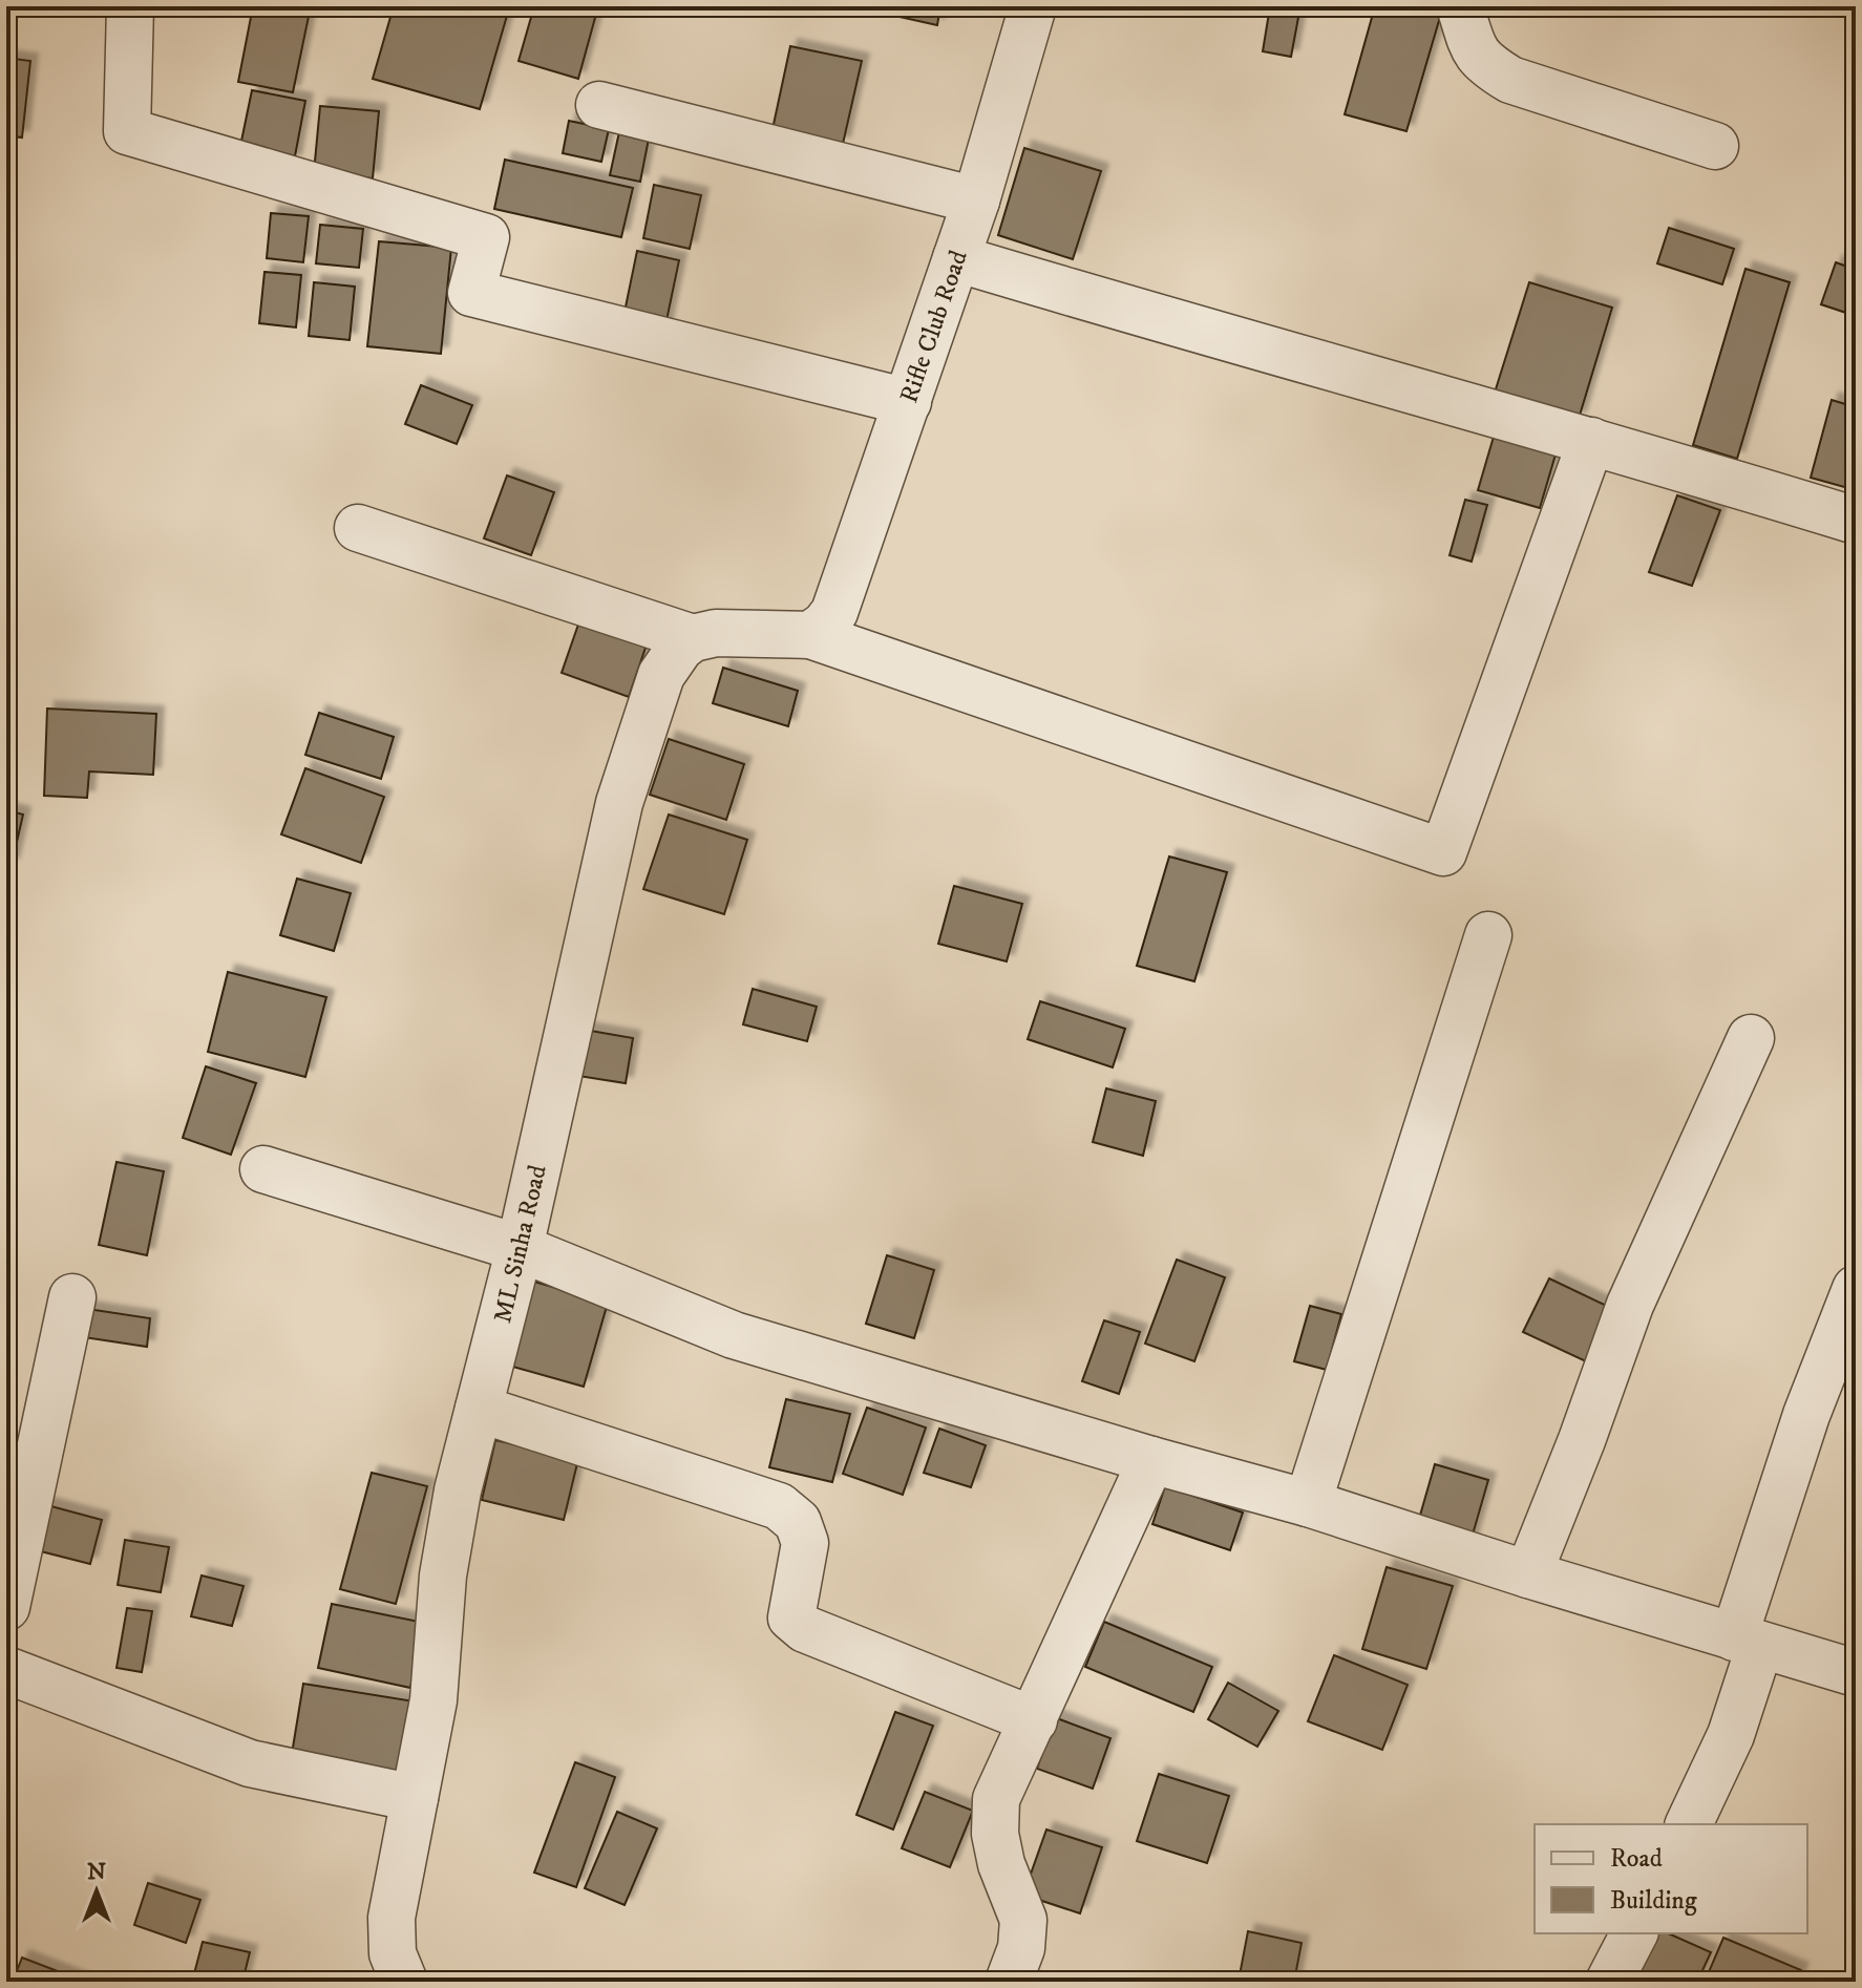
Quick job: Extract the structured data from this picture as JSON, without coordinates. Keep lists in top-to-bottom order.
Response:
{
  "streets": {
    "street": ["Rifle Club Road", "ML Sinha Road"]
  },
  "legend": ["Road", "Building"],
  "north": "top"
}
